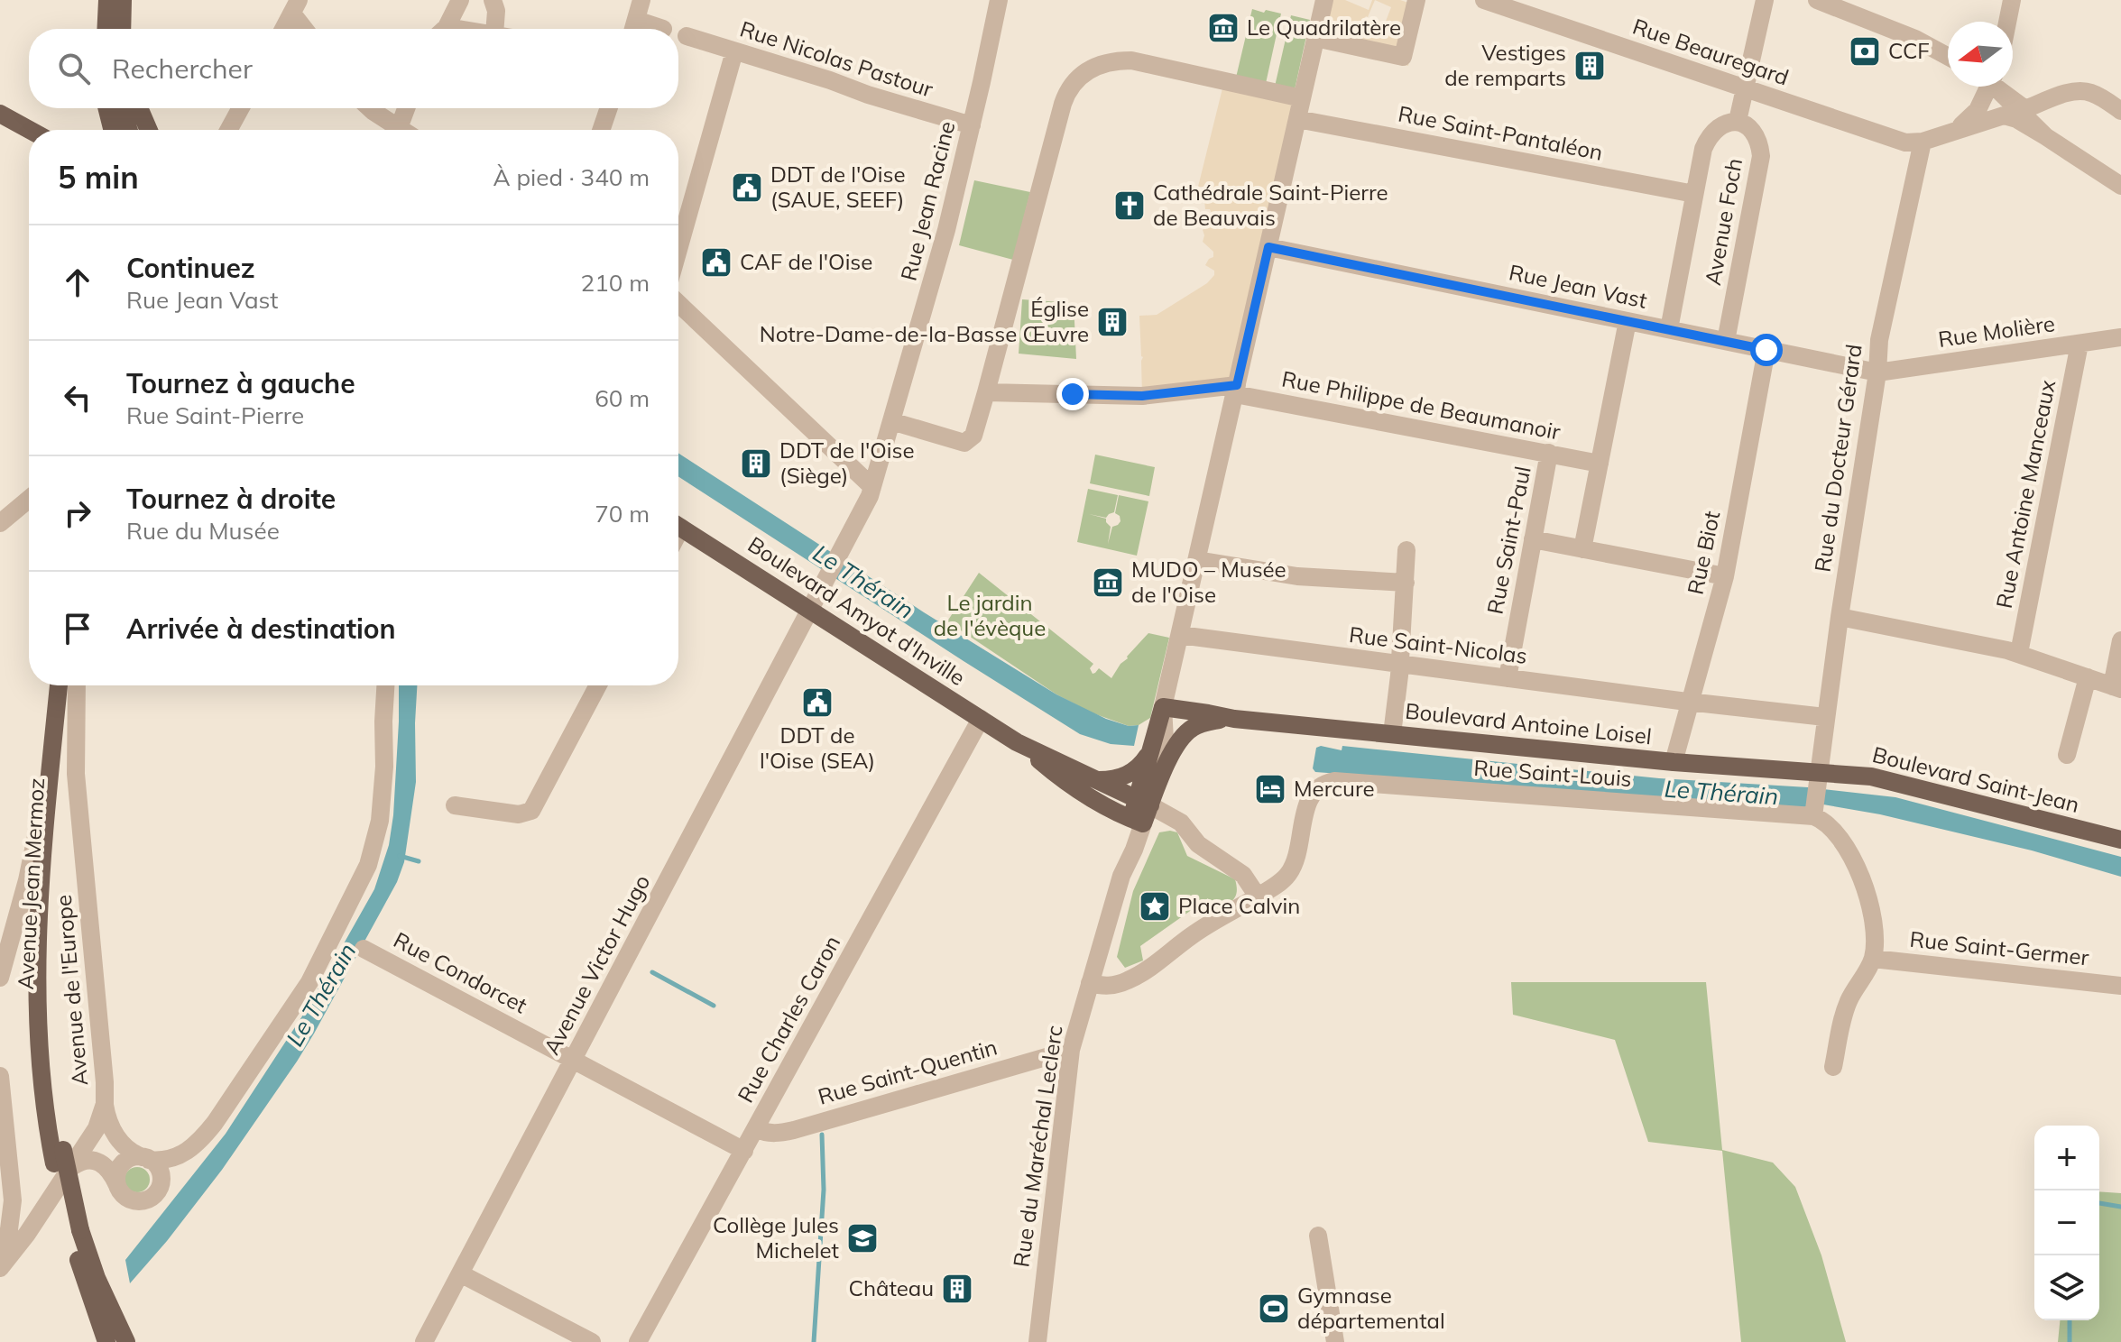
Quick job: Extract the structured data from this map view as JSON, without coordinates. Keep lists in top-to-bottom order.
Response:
{
  "streets": {
    "main road": [
      "Boulevard Amyot d'Inville",
      "Boulevard Antoine Loisel",
      "Boulevard Saint-Jean",
      "Avenue Jean Mermoz"
    ],
    "street": [
      "Rue Beauregard",
      "Rue Nicolas Pastour",
      "Rue Saint-Pantaléon",
      "Rue Jean Racine",
      "Avenue Foch",
      "Rue Jean Vast",
      "Rue Molière",
      "Rue Philippe de Beaumanoir",
      "Rue du Docteur Gérard",
      "Rue Antoine Manceaux",
      "Rue Saint-Paul",
      "Rue Biot",
      "Rue Saint-Nicolas",
      "Rue Saint-Louis",
      "Rue Saint-Germer",
      "Avenue Victor Hugo",
      "Rue Condorcet",
      "Avenue de l'Europe",
      "Rue Charles Caron",
      "Rue Saint-Quentin",
      "Rue du Maréchal Leclerc"
    ]
  },
  "crossings": [
    ["Rue Beauregard", "Rue du Docteur Gérard"],
    ["Rue Nicolas Pastour", "Rue Jean Racine"],
    ["Rue Saint-Pantaléon", "Avenue Foch"],
    ["Rue Jean Racine", "Boulevard Amyot d'Inville"],
    ["Rue Jean Racine", "Avenue Victor Hugo"],
    ["Avenue Foch", "Rue Jean Vast"],
    ["Rue Jean Vast", "Rue Molière"],
    ["Rue Jean Vast", "Rue du Docteur Gérard"],
    ["Rue Jean Vast", "Rue Biot"],
    ["Rue Molière", "Rue du Docteur Gérard"],
    ["Rue Molière", "Rue Antoine Manceaux"],
    ["Rue Philippe de Beaumanoir", "Rue Saint-Paul"],
    ["Rue du Docteur Gérard", "Rue Saint-Nicolas"],
    ["Rue du Docteur Gérard", "Boulevard Antoine Loisel"],
    ["Rue du Docteur Gérard", "Rue Saint-Louis"],
    ["Rue du Docteur Gérard", "Boulevard Saint-Jean"],
    ["Rue Saint-Paul", "Rue Saint-Nicolas"],
    ["Rue Biot", "Rue Saint-Nicolas"],
    ["Rue Biot", "Boulevard Antoine Loisel"],
    ["Boulevard Amyot d'Inville", "Boulevard Antoine Loisel"],
    ["Boulevard Amyot d'Inville", "Avenue Victor Hugo"],
    ["Boulevard Amyot d'Inville", "Rue Charles Caron"],
    ["Boulevard Amyot d'Inville", "Rue du Maréchal Leclerc"],
    ["Boulevard Antoine Loisel", "Boulevard Saint-Jean"],
    ["Avenue Jean Mermoz", "Avenue de l'Europe"],
    ["Avenue Victor Hugo", "Rue Condorcet"],
    ["Rue Charles Caron", "Rue Saint-Quentin"],
    ["Rue Saint-Quentin", "Rue du Maréchal Leclerc"]
  ],
  "water": ["Le Thérain"],
  "parks": ["Le jardin de l'évèque"],
  "places": {
    "museum": ["Le Quadrilatère", "MUDO – Musée de l'Oise"],
    "bank": ["CCF"],
    "building": [
      "Vestiges de remparts",
      "Église Notre-Dame-de-la-Basse Œuvre",
      "DDT de l'Oise (Siège)",
      "Château"
    ],
    "public building": ["DDT de l'Oise (SAUE, SEEF)", "CAF de l'Oise", "DDT de l'Oise (SEA)"],
    "church": ["Cathédrale Saint-Pierre de Beauvais"],
    "hotel": ["Mercure"],
    "place": ["Place Calvin"],
    "school or university": ["Collège Jules Michelet"],
    "sports": ["Gymnase départemental"]
  },
  "north": "left",
  "page": {
    "search": "Rechercher",
    "heading": ["5 min", "À pied · 340 m"],
    "list": [
      ["Continuez", "Rue Jean Vast", "210 m"],
      ["Tournez à gauche", "Rue Saint-Pierre", "60 m"],
      ["Tournez à droite", "Rue du Musée", "70 m"],
      "Arrivée à destination"
    ],
    "map_buttons": ["+", "−"]
  }
}
